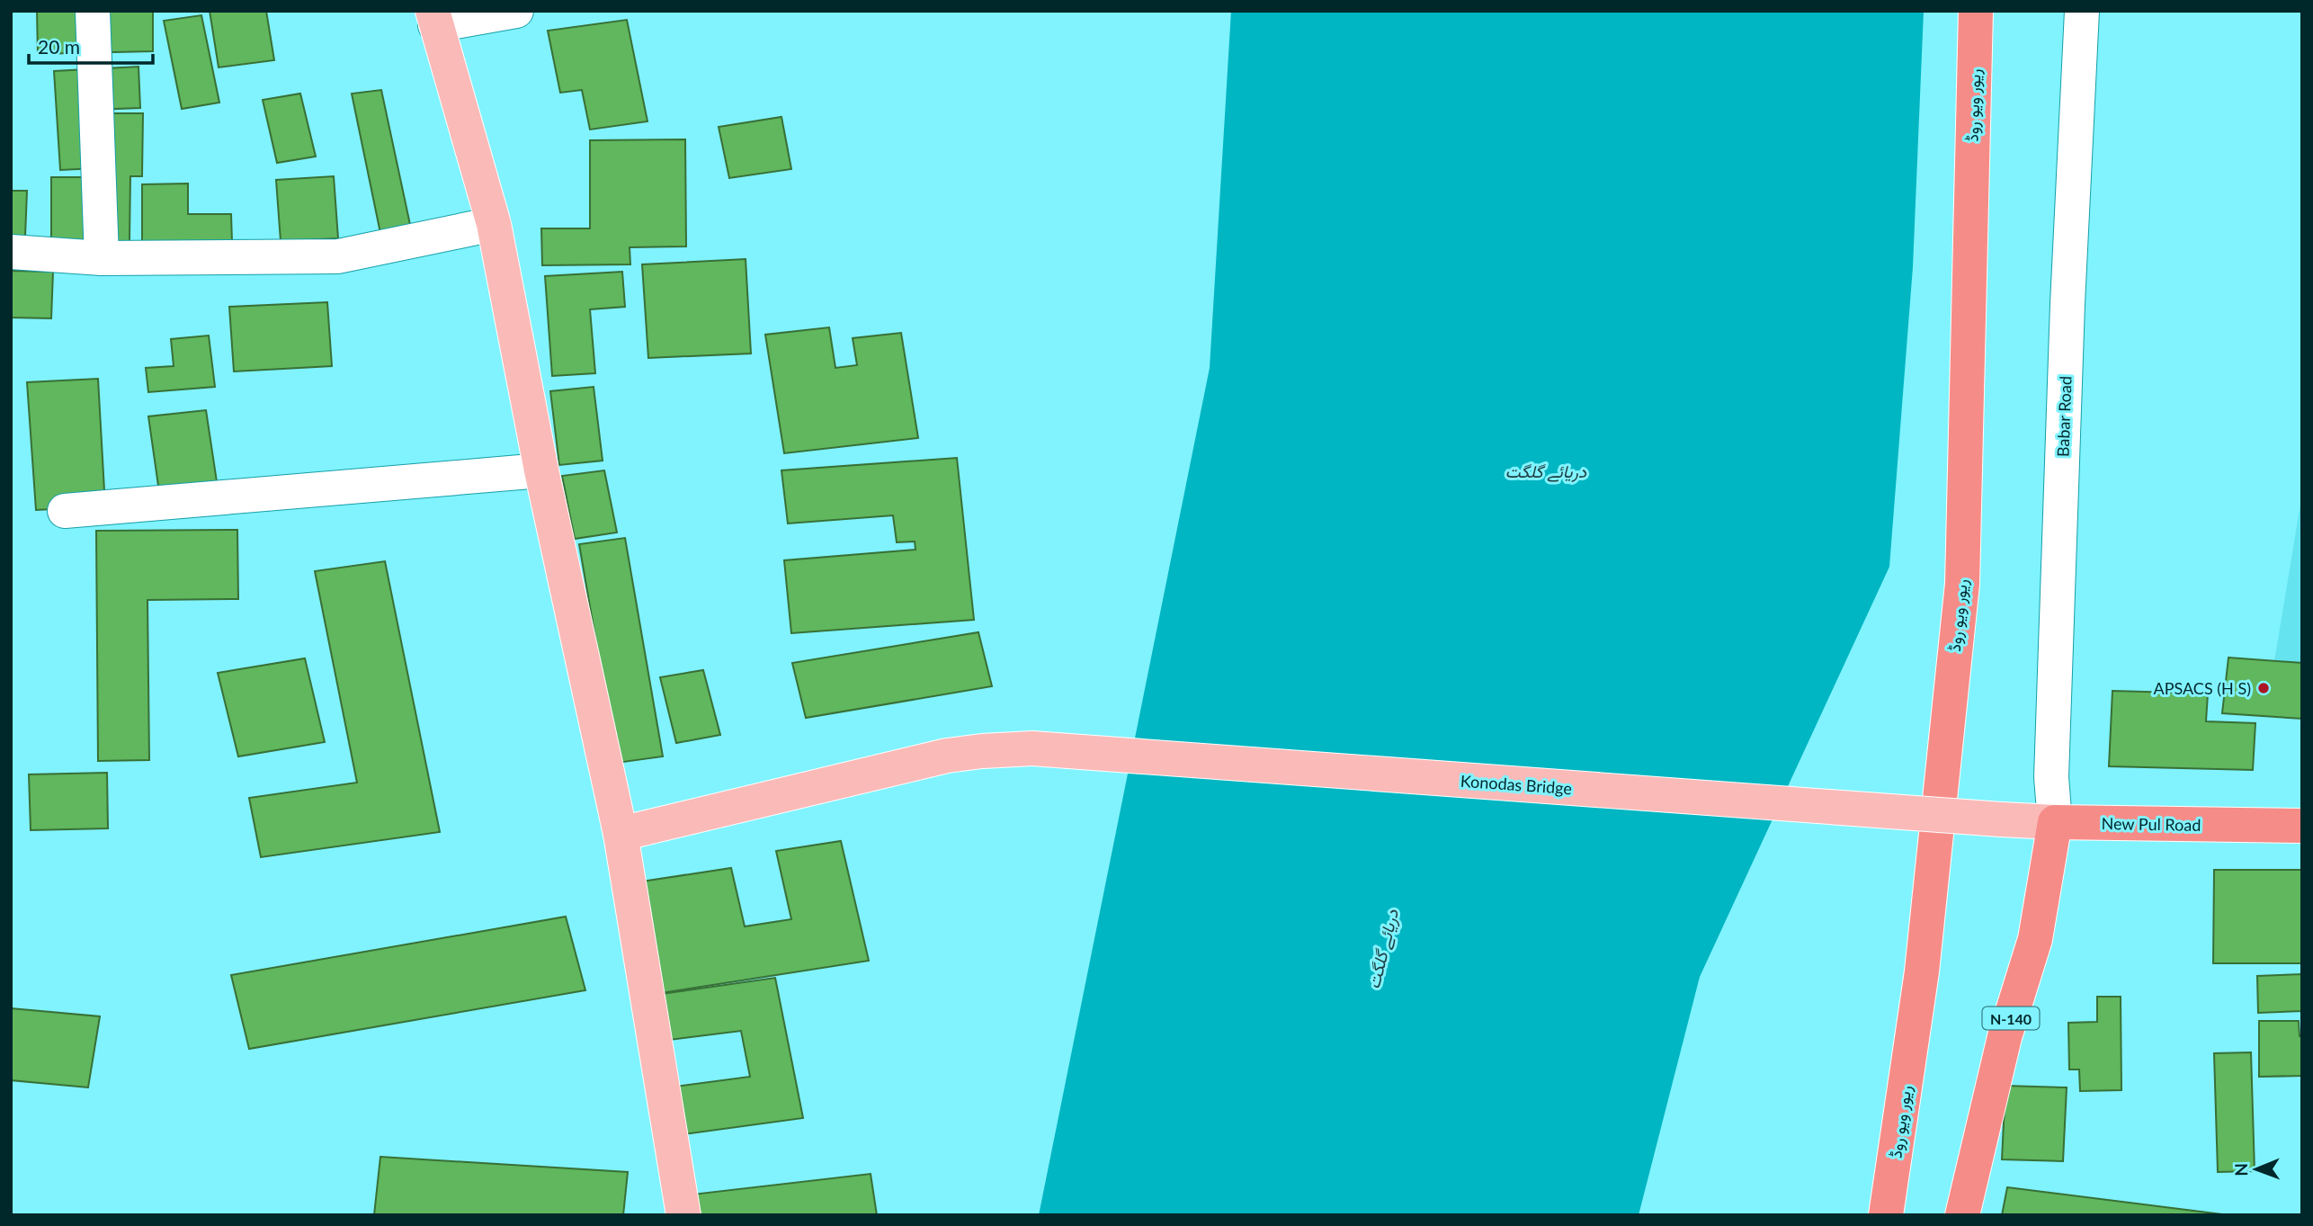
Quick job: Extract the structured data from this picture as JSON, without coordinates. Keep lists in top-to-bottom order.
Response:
{
  "streets": {
    "highway": ["ریور ویو روڈ", "New Pul Road", "N-140"],
    "main road": ["Konodas Bridge"],
    "street": ["Babar Road"]
  },
  "crossings": [
    ["Babar Road", "New Pul Road"],
    ["Babar Road", "N-140"],
    ["Konodas Bridge", "New Pul Road"],
    ["New Pul Road", "N-140"]
  ],
  "water": ["دریائے گلگت"],
  "places": ["APSACS (H S)"],
  "scale_bar": "20 m",
  "north": "left"
}
